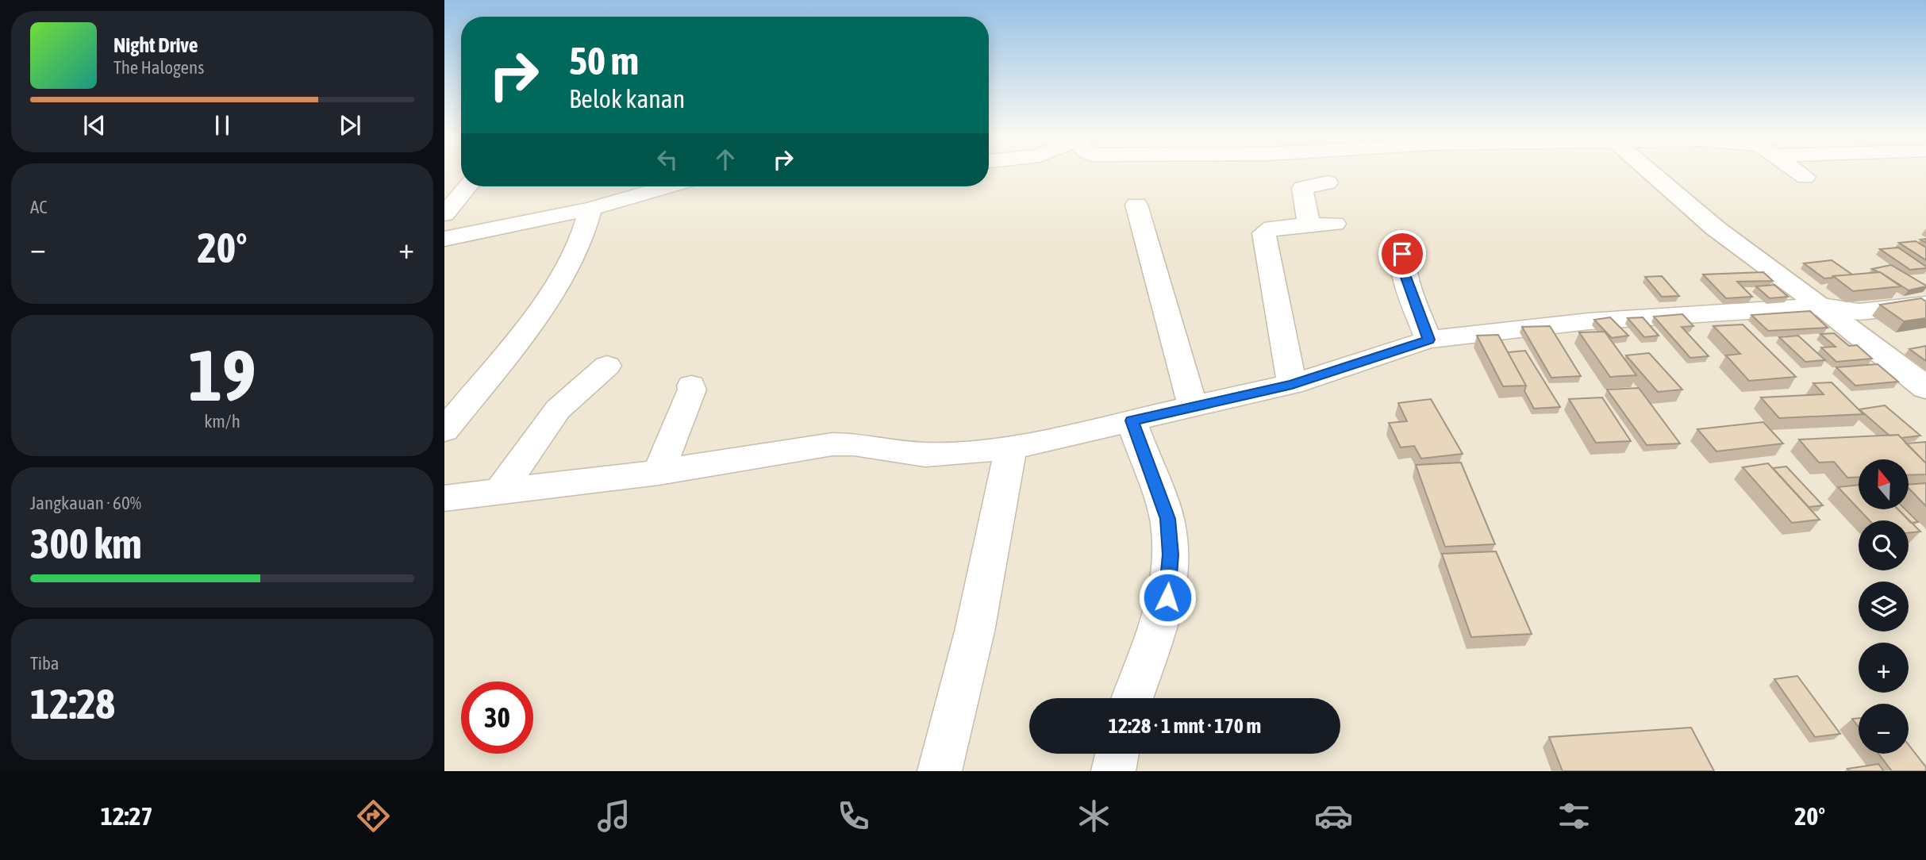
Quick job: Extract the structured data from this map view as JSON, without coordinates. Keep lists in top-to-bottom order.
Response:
{
  "north": "top",
  "page": {
    "turn": ["50 m", "Belok kanan"],
    "song": ["Night Drive", "The Halogens"],
    "tile": [
      "AC",
      ["19", "km/h"],
      ["Jangkauan · 60%", "300 km"],
      ["Tiba", "12:28"]
    ],
    "heat": ["−", "20°", "+"],
    "map_buttons": ["+", "−"],
    "limit": "30",
    "trip": "12:28 · 1 mnt · 170 m",
    "tabs": ["12:27", "20°"]
  }
}
